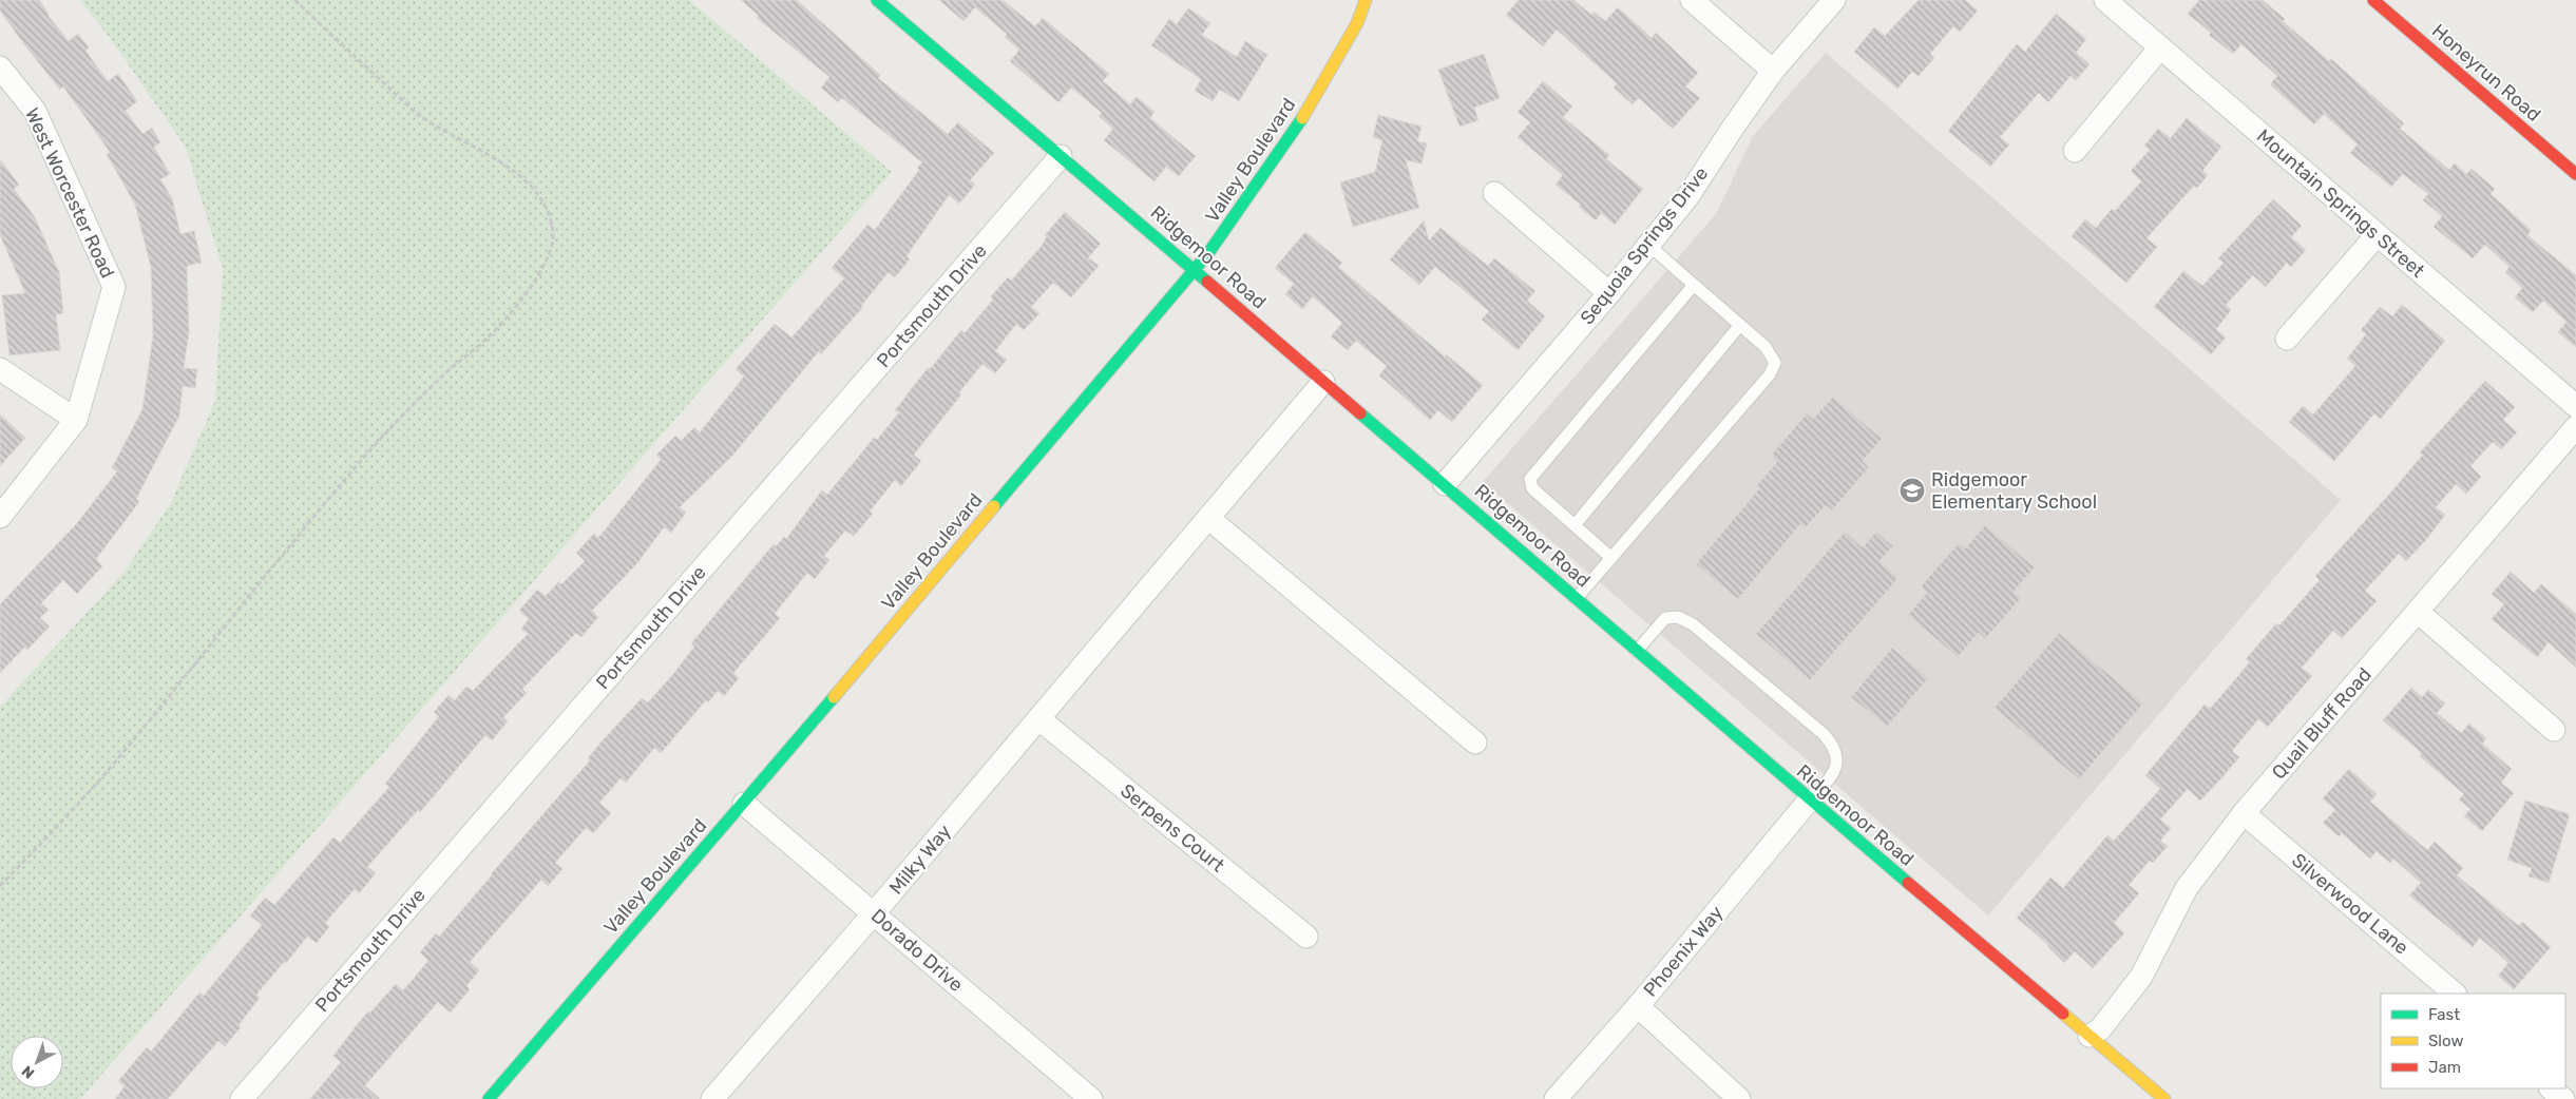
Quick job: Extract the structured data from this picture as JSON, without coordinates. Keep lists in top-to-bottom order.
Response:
{
  "streets": {
    "street": [
      "Honeyrun Road",
      "Valley Boulevard",
      "West Worcester Road",
      "Mountain Springs Street",
      "Sequoia Springs Drive",
      "Ridgemoor Road",
      "Portsmouth Drive",
      "Quail Bluff Road",
      "Serpens Court",
      "Milky Way",
      "Silverwood Lane",
      "Dorado Drive",
      "Phoenix Way"
    ]
  },
  "crossings": [
    ["Valley Boulevard", "Ridgemoor Road"],
    ["Valley Boulevard", "Dorado Drive"],
    ["Sequoia Springs Drive", "Ridgemoor Road"],
    ["Ridgemoor Road", "Portsmouth Drive"],
    ["Ridgemoor Road", "Quail Bluff Road"],
    ["Ridgemoor Road", "Milky Way"],
    ["Ridgemoor Road", "Phoenix Way"],
    ["Quail Bluff Road", "Silverwood Lane"],
    ["Serpens Court", "Milky Way"],
    ["Milky Way", "Dorado Drive"]
  ],
  "places": {
    "school or university": ["Ridgemoor Elementary School"]
  },
  "legend": ["Fast", "Slow", "Jam"],
  "north": "bottom left"
}
